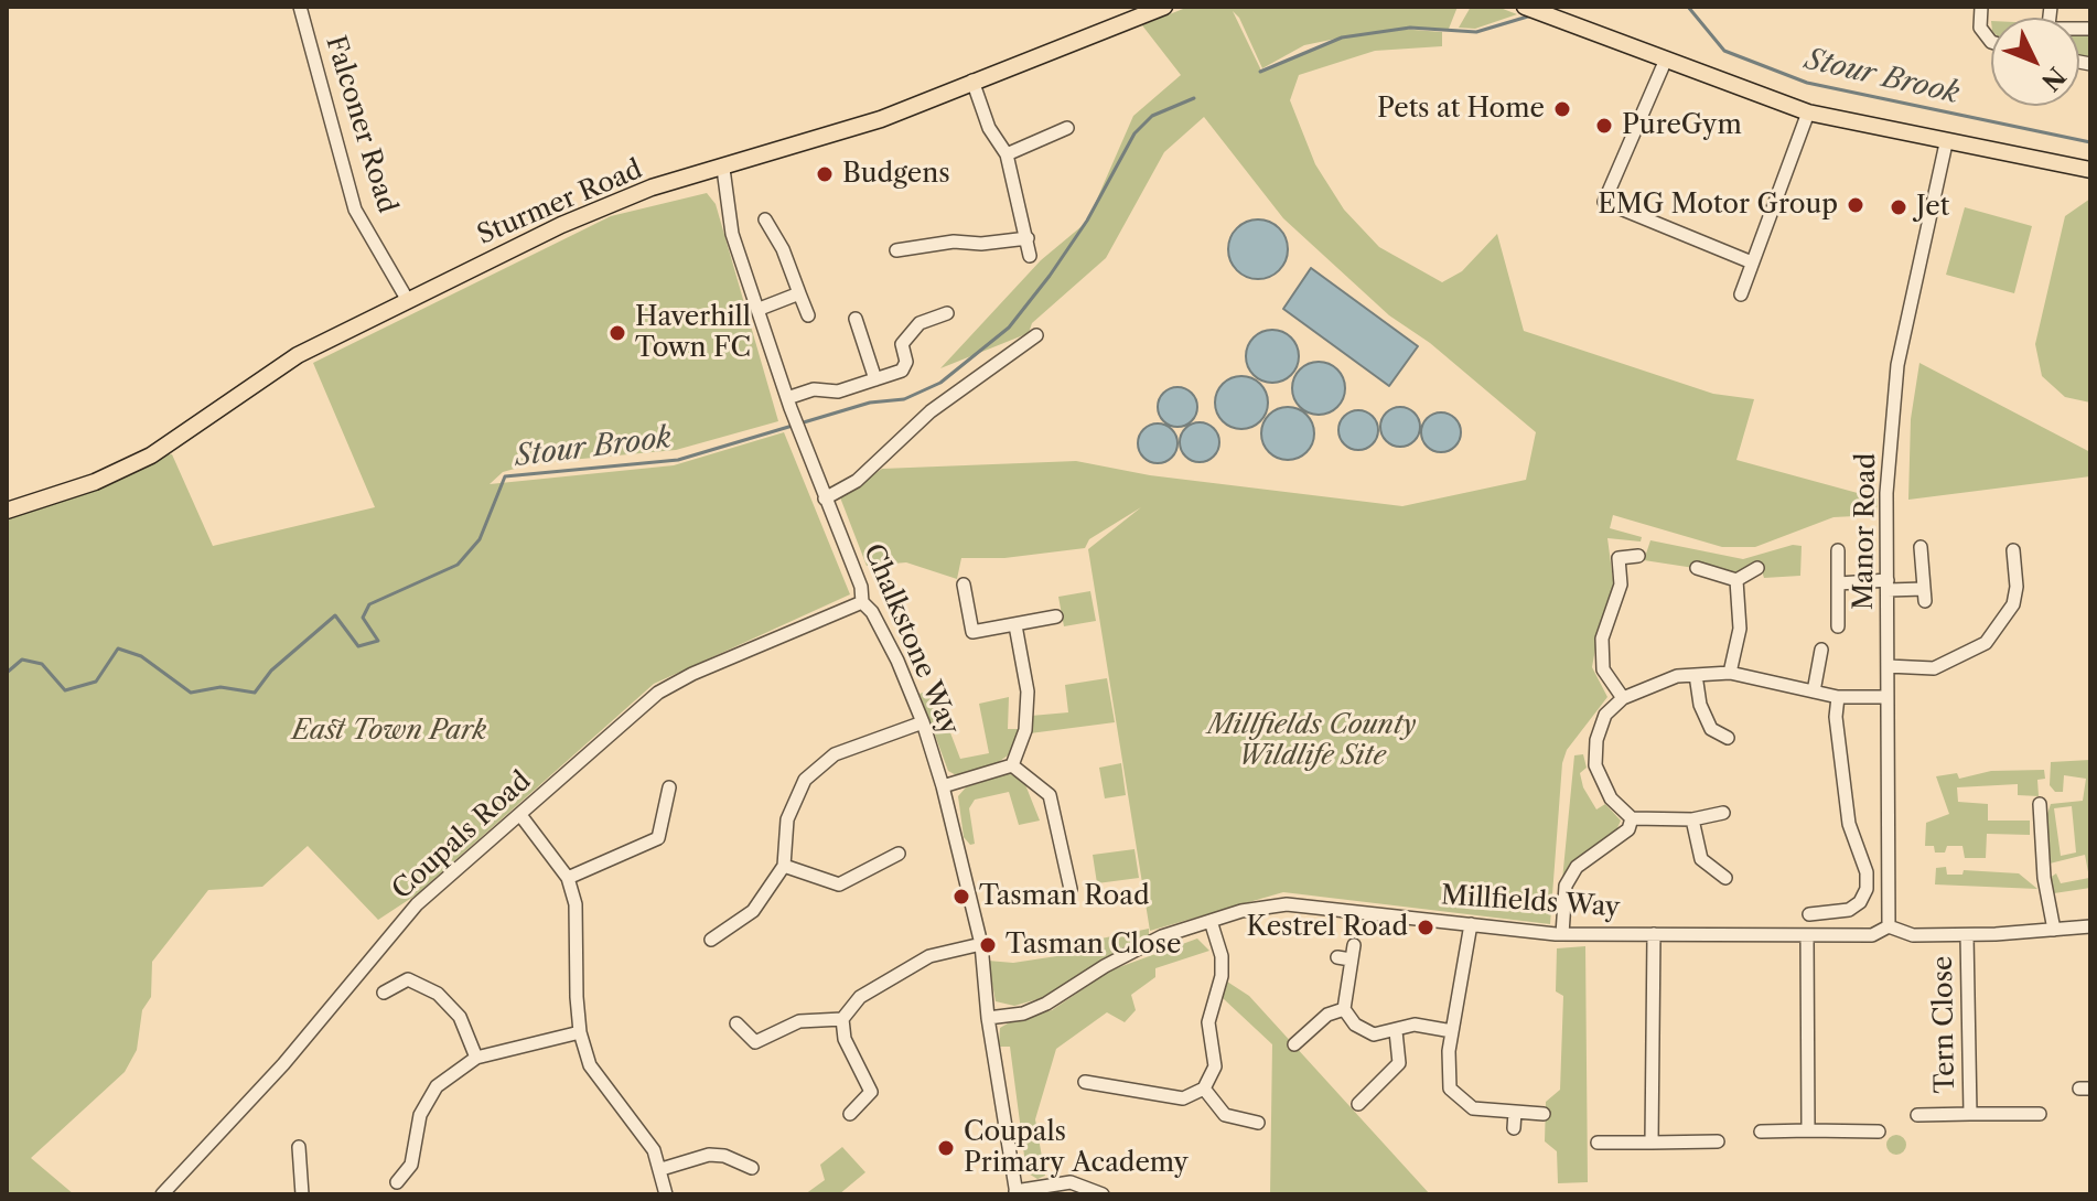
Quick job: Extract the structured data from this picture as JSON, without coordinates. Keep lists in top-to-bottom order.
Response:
{
  "streets": {
    "main road": ["Sturmer Road"],
    "street": [
      "Falconer Road",
      "Manor Road",
      "Chalkstone Way",
      "Coupals Road",
      "Millfields Way",
      "Tern Close"
    ]
  },
  "crossings": [
    ["Falconer Road", "Sturmer Road"],
    ["Sturmer Road", "Chalkstone Way"],
    ["Manor Road", "Millfields Way"],
    ["Chalkstone Way", "Coupals Road"],
    ["Chalkstone Way", "Millfields Way"],
    ["Millfields Way", "Tern Close"]
  ],
  "water": ["Stour Brook"],
  "parks": ["Millfields County Wildlife Site", "East Town Park"],
  "places": [
    "Pets at Home",
    "PureGym",
    "Budgens",
    "EMG Motor Group",
    "Jet",
    "Haverhill Town FC",
    "Tasman Road",
    "Kestrel Road",
    "Tasman Close",
    "Coupals Primary Academy"
  ],
  "north": "bottom right"
}
